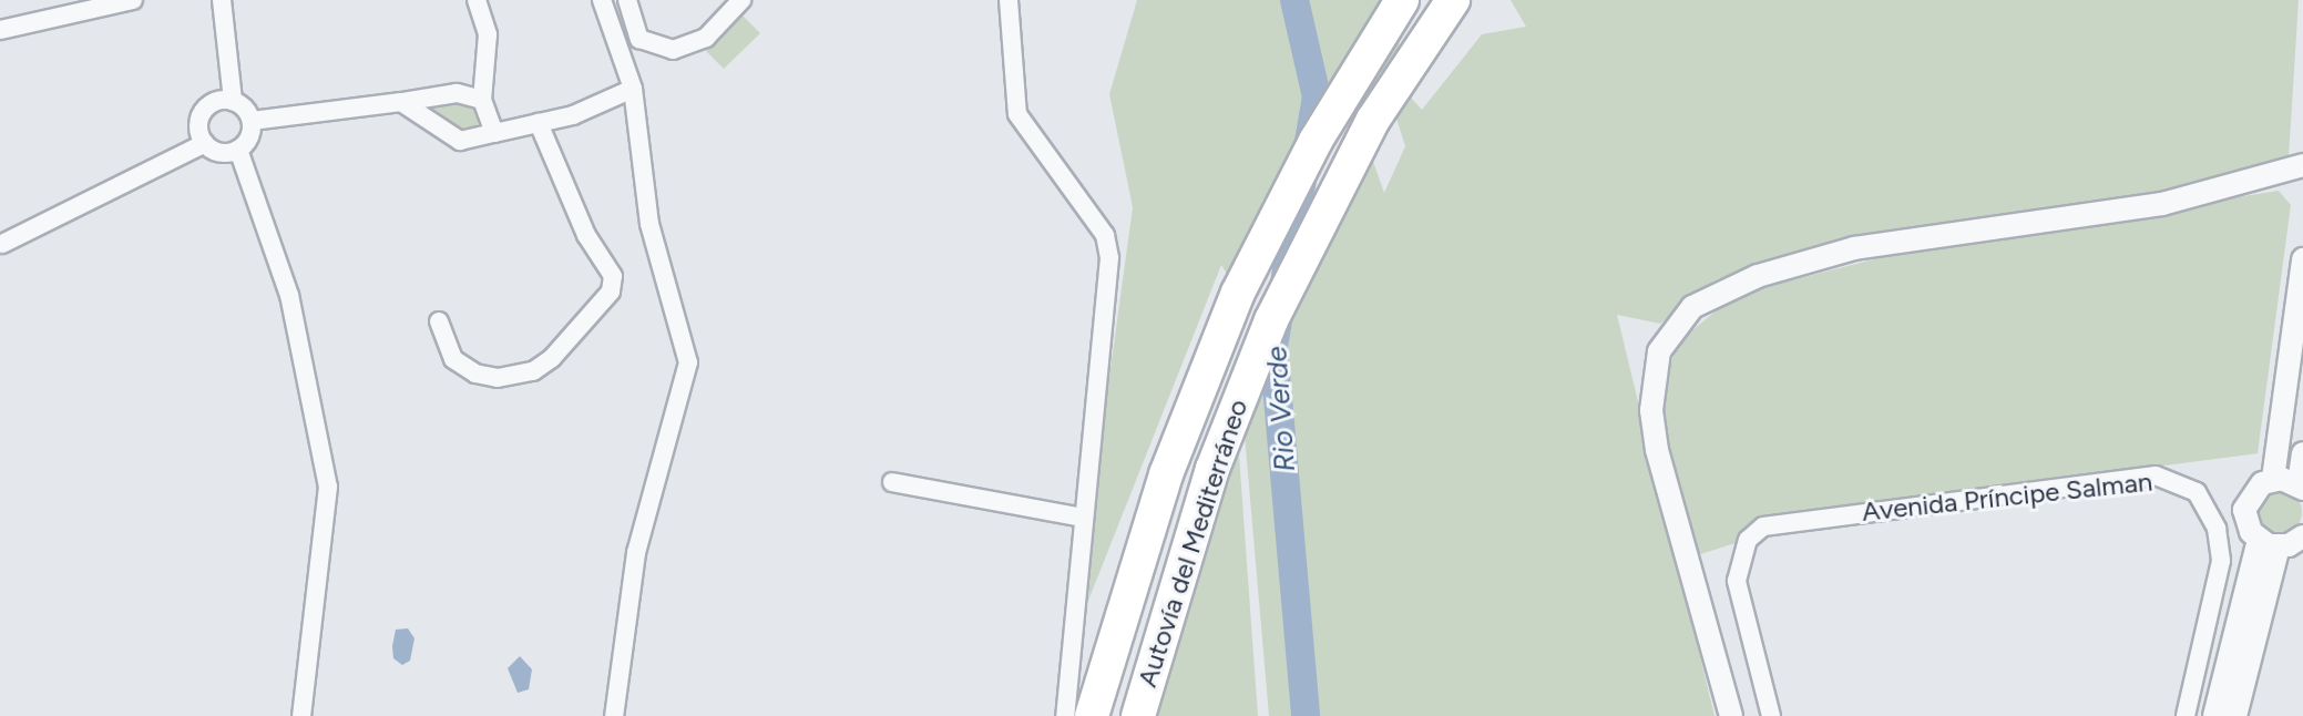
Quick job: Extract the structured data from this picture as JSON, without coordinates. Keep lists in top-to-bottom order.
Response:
{
  "streets": {
    "highway": ["Autovía del Mediterráneo"],
    "street": ["Avenida Príncipe Salman"]
  },
  "water": ["Rio Verde"]
}
